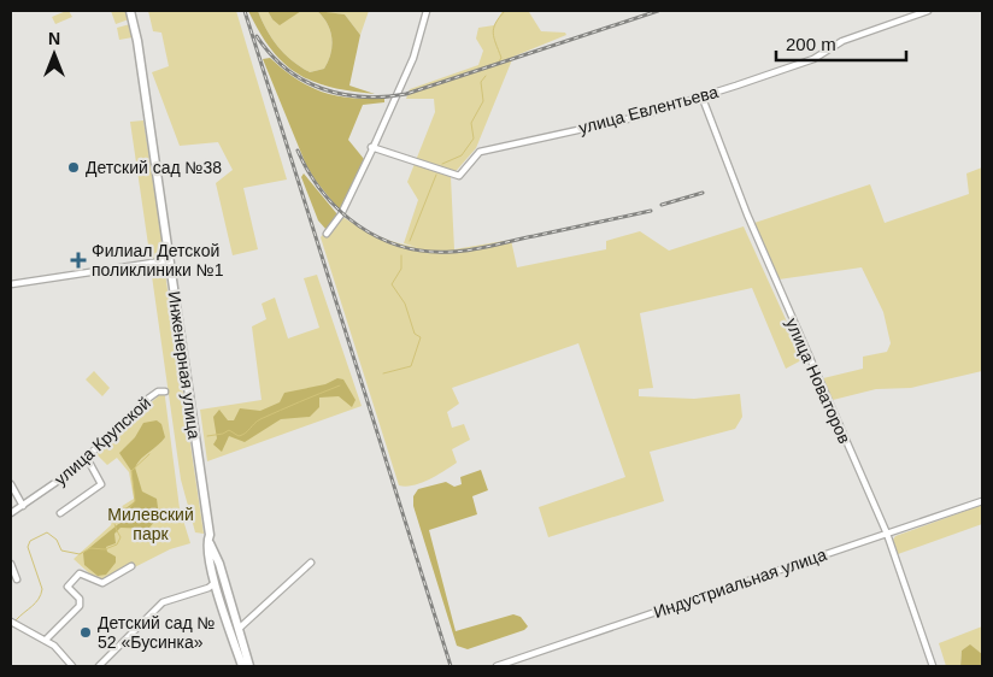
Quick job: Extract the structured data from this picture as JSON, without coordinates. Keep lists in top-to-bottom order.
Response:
{
  "streets": {
    "main road": ["Инженерная улица"],
    "street": [
      "улица Евлентьева",
      "улица Новаторов",
      "улица Крупской",
      "Индустриальная улица"
    ]
  },
  "crossings": [
    ["улица Евлентьева", "улица Новаторов"],
    ["улица Новаторов", "Индустриальная улица"]
  ],
  "parks": ["Милевский парк"],
  "places": {
    "other": ["Детский сад №38", "Детский сад № 52 «Бусинка»"],
    "health": ["Филиал Детской поликлиники №1"]
  },
  "scale_bar": "200 m",
  "north": "top"
}
